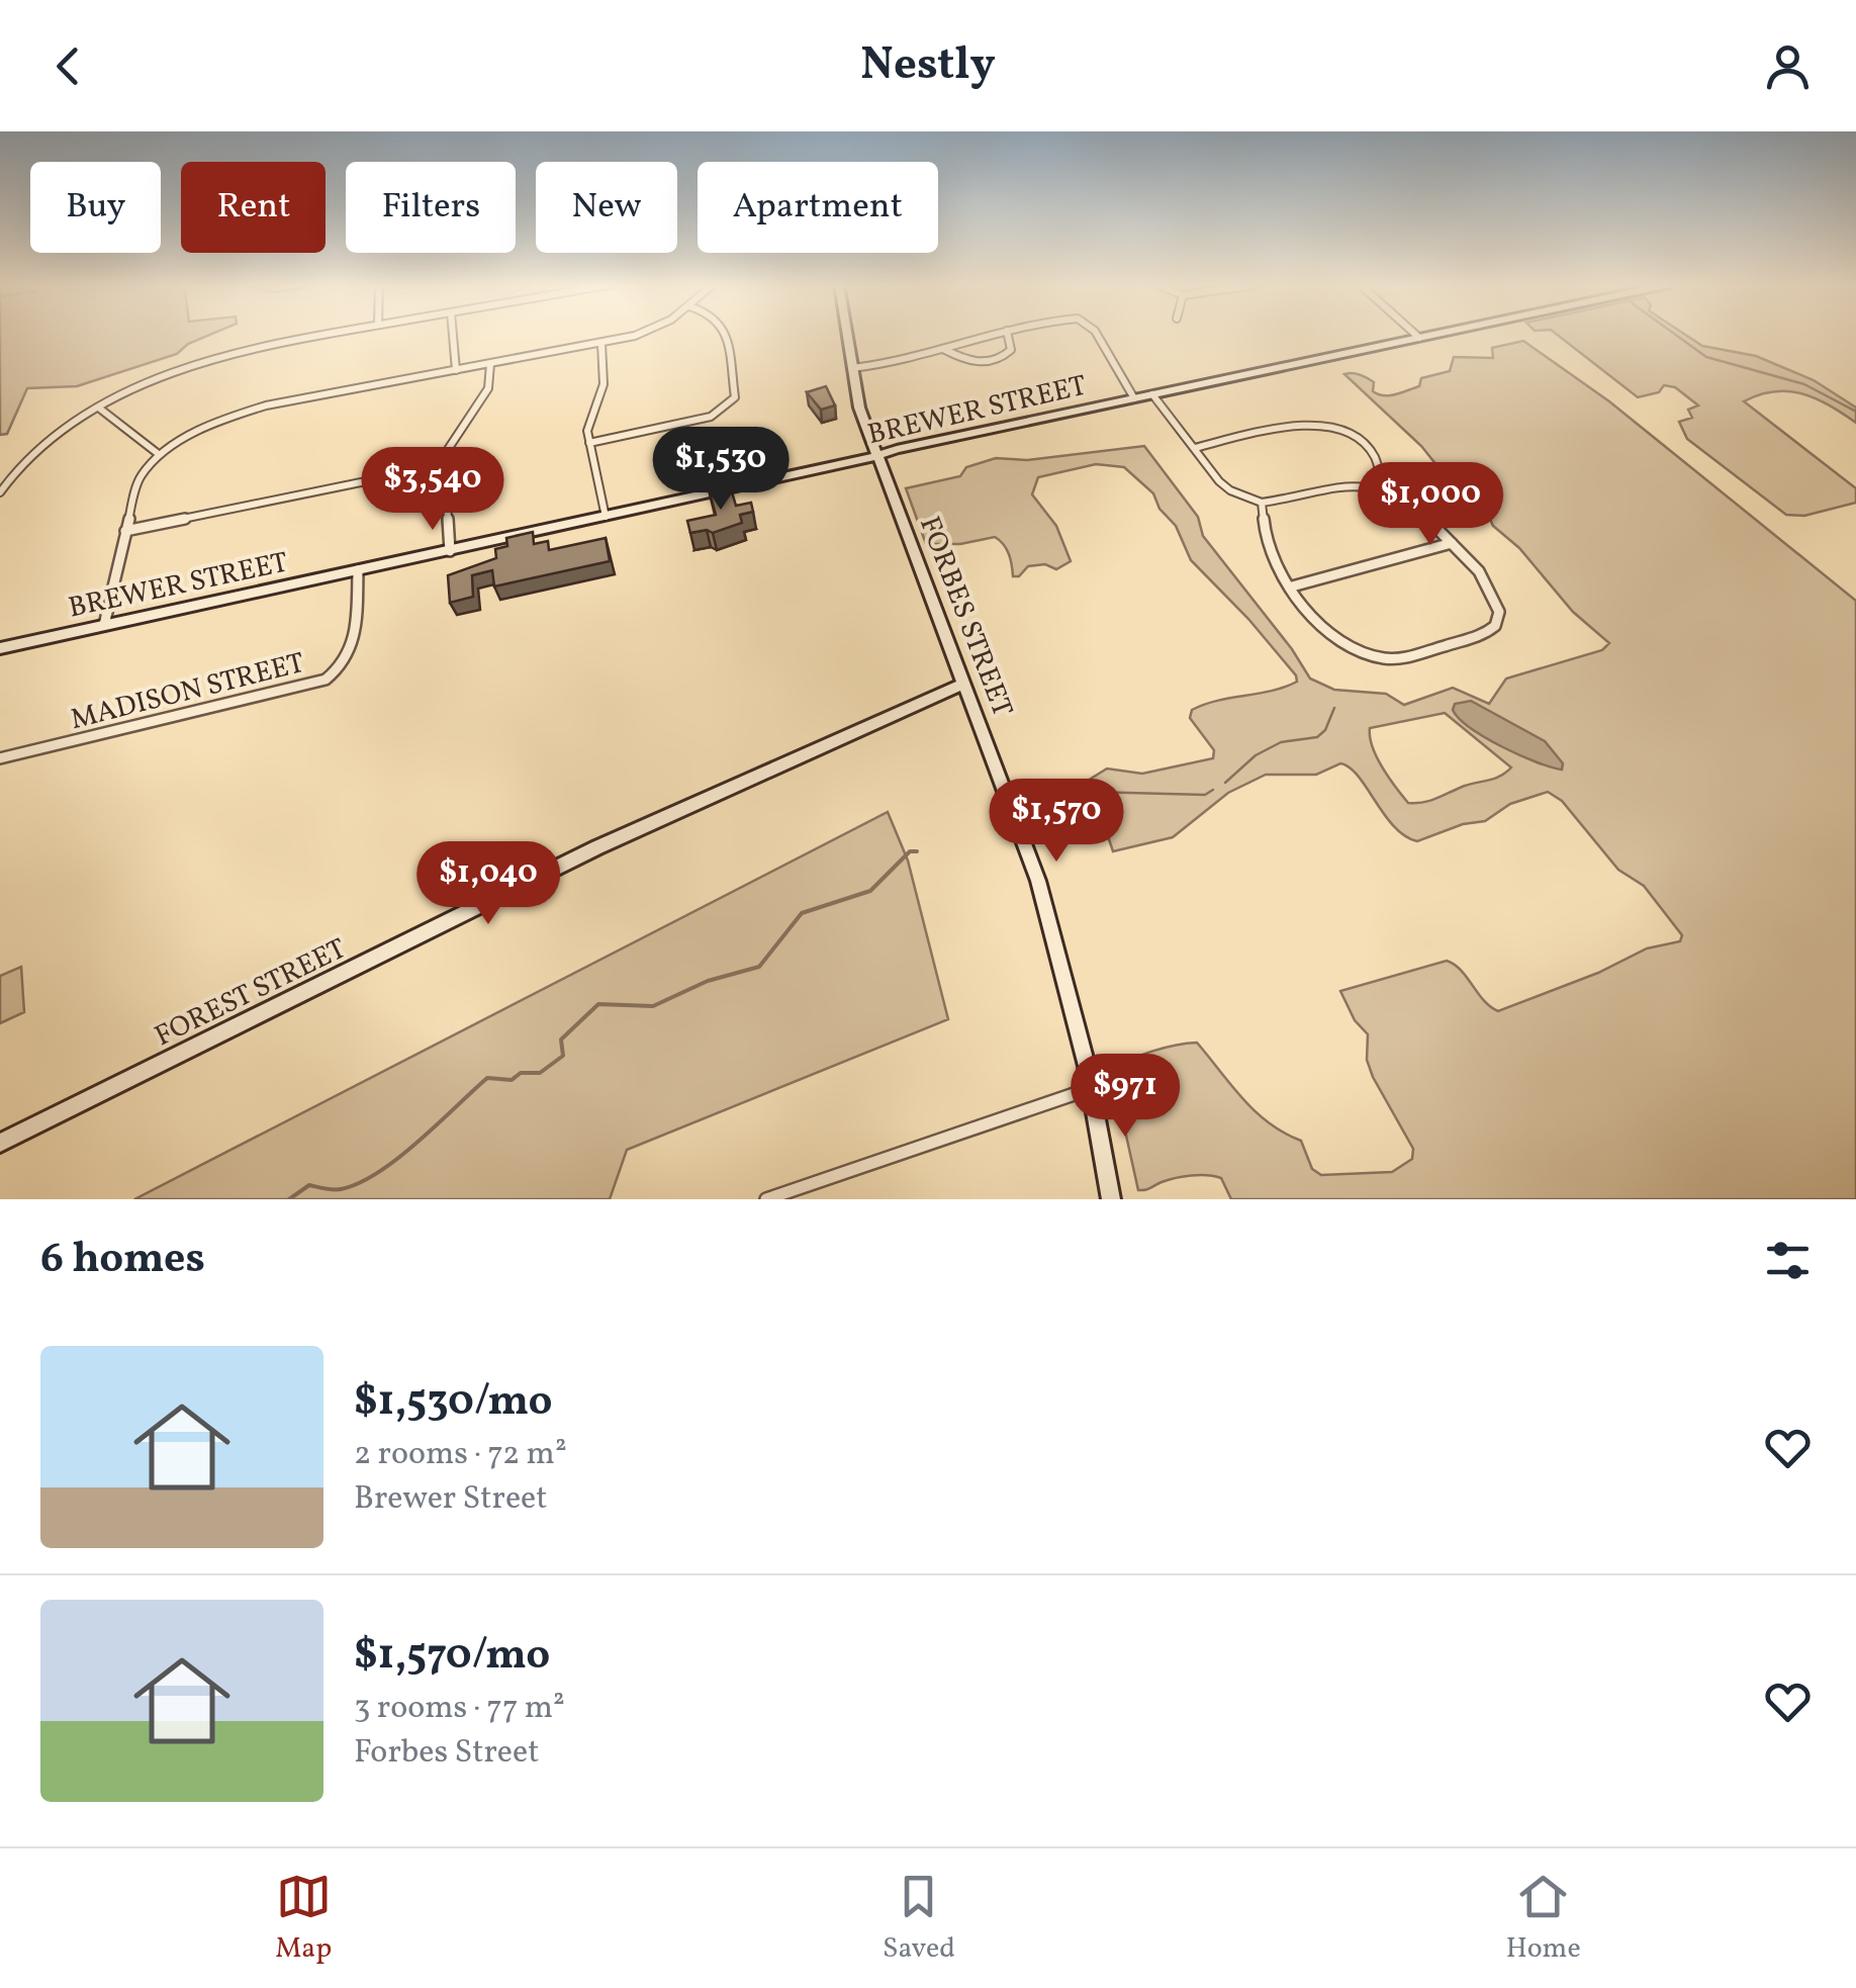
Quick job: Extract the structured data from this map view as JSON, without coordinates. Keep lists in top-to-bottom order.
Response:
{
  "streets": {
    "main road": ["BREWER STREET", "FORBES STREET", "FOREST STREET"],
    "street": ["MADISON STREET"]
  },
  "crossings": [
    ["BREWER STREET", "FORBES STREET"],
    ["BREWER STREET", "MADISON STREET"],
    ["FORBES STREET", "FOREST STREET"]
  ],
  "page": {
    "header": "Nestly",
    "chip": [
      "Buy",
      "Rent",
      "Filters",
      "New",
      "Apartment"
    ],
    "price": [
      "$1,530",
      "$3,540",
      "$1,000",
      "$1,570",
      "$1,040",
      "$971"
    ],
    "heading": "6 homes",
    "list": [
      {
        "name": "$1,530/mo",
        "note": "2 rooms · 72 m² · Brewer Street"
      },
      {
        "name": "$1,570/mo",
        "note": "3 rooms · 77 m² · Forbes Street"
      }
    ],
    "tabs": ["Map", "Saved", "Home"]
  }
}
